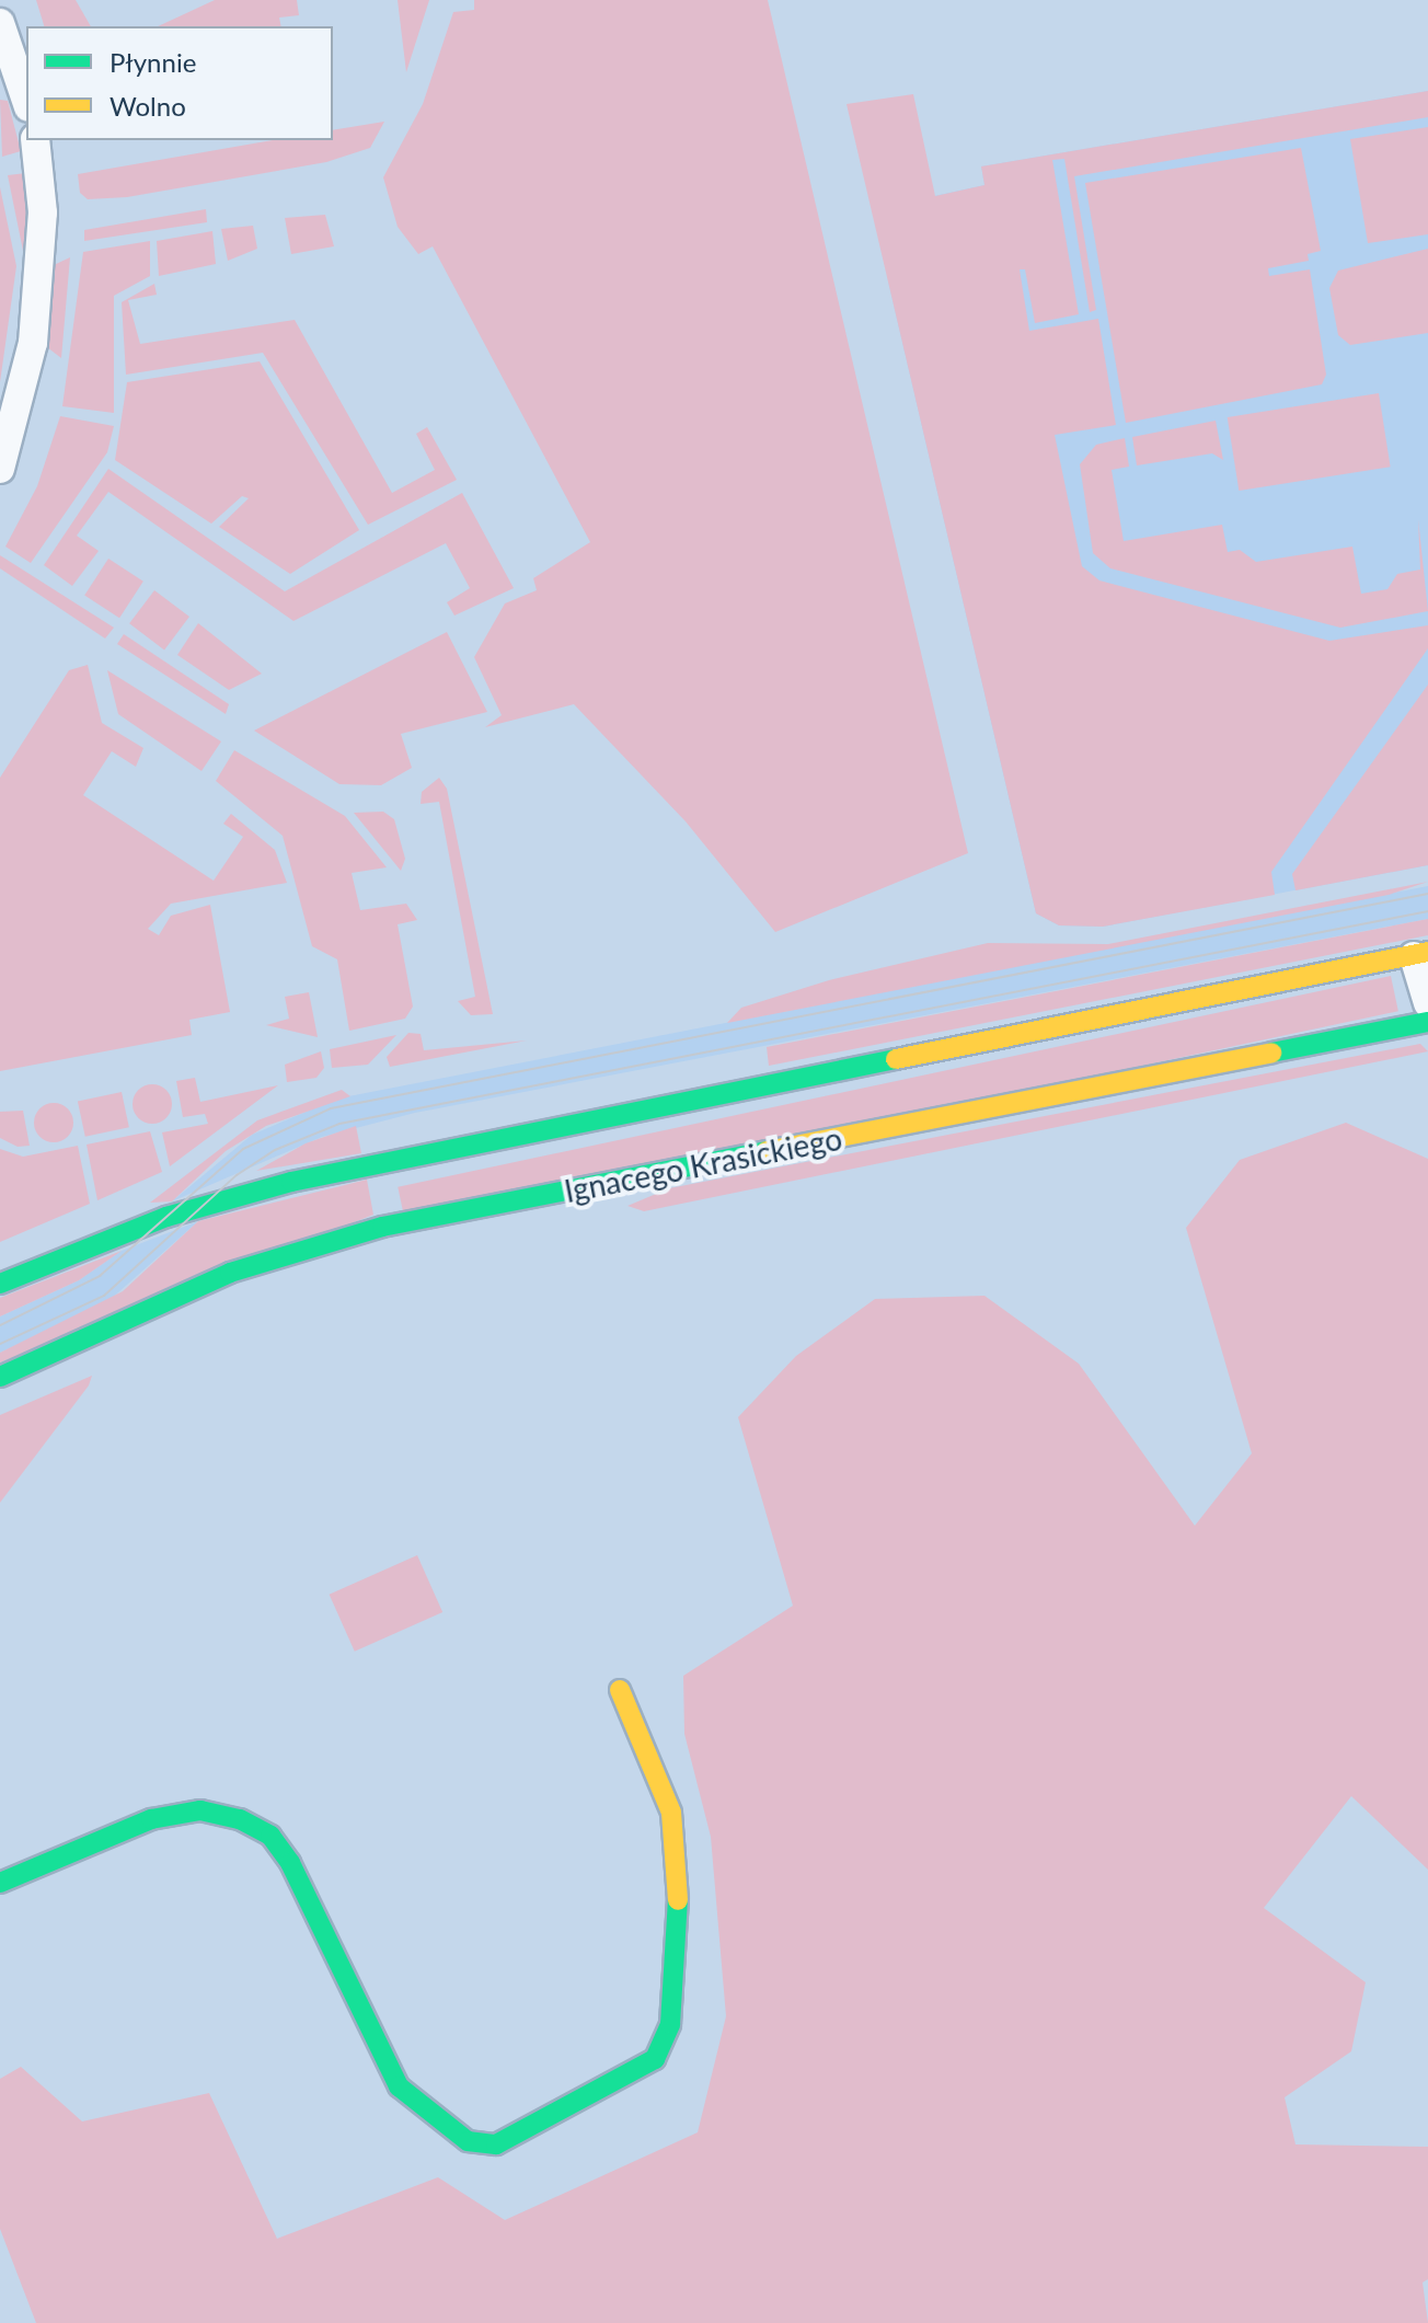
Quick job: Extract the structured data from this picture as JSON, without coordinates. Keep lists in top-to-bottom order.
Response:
{
  "streets": {
    "main road": ["Ignacego Krasickiego"]
  },
  "legend": ["Płynnie", "Wolno"]
}
